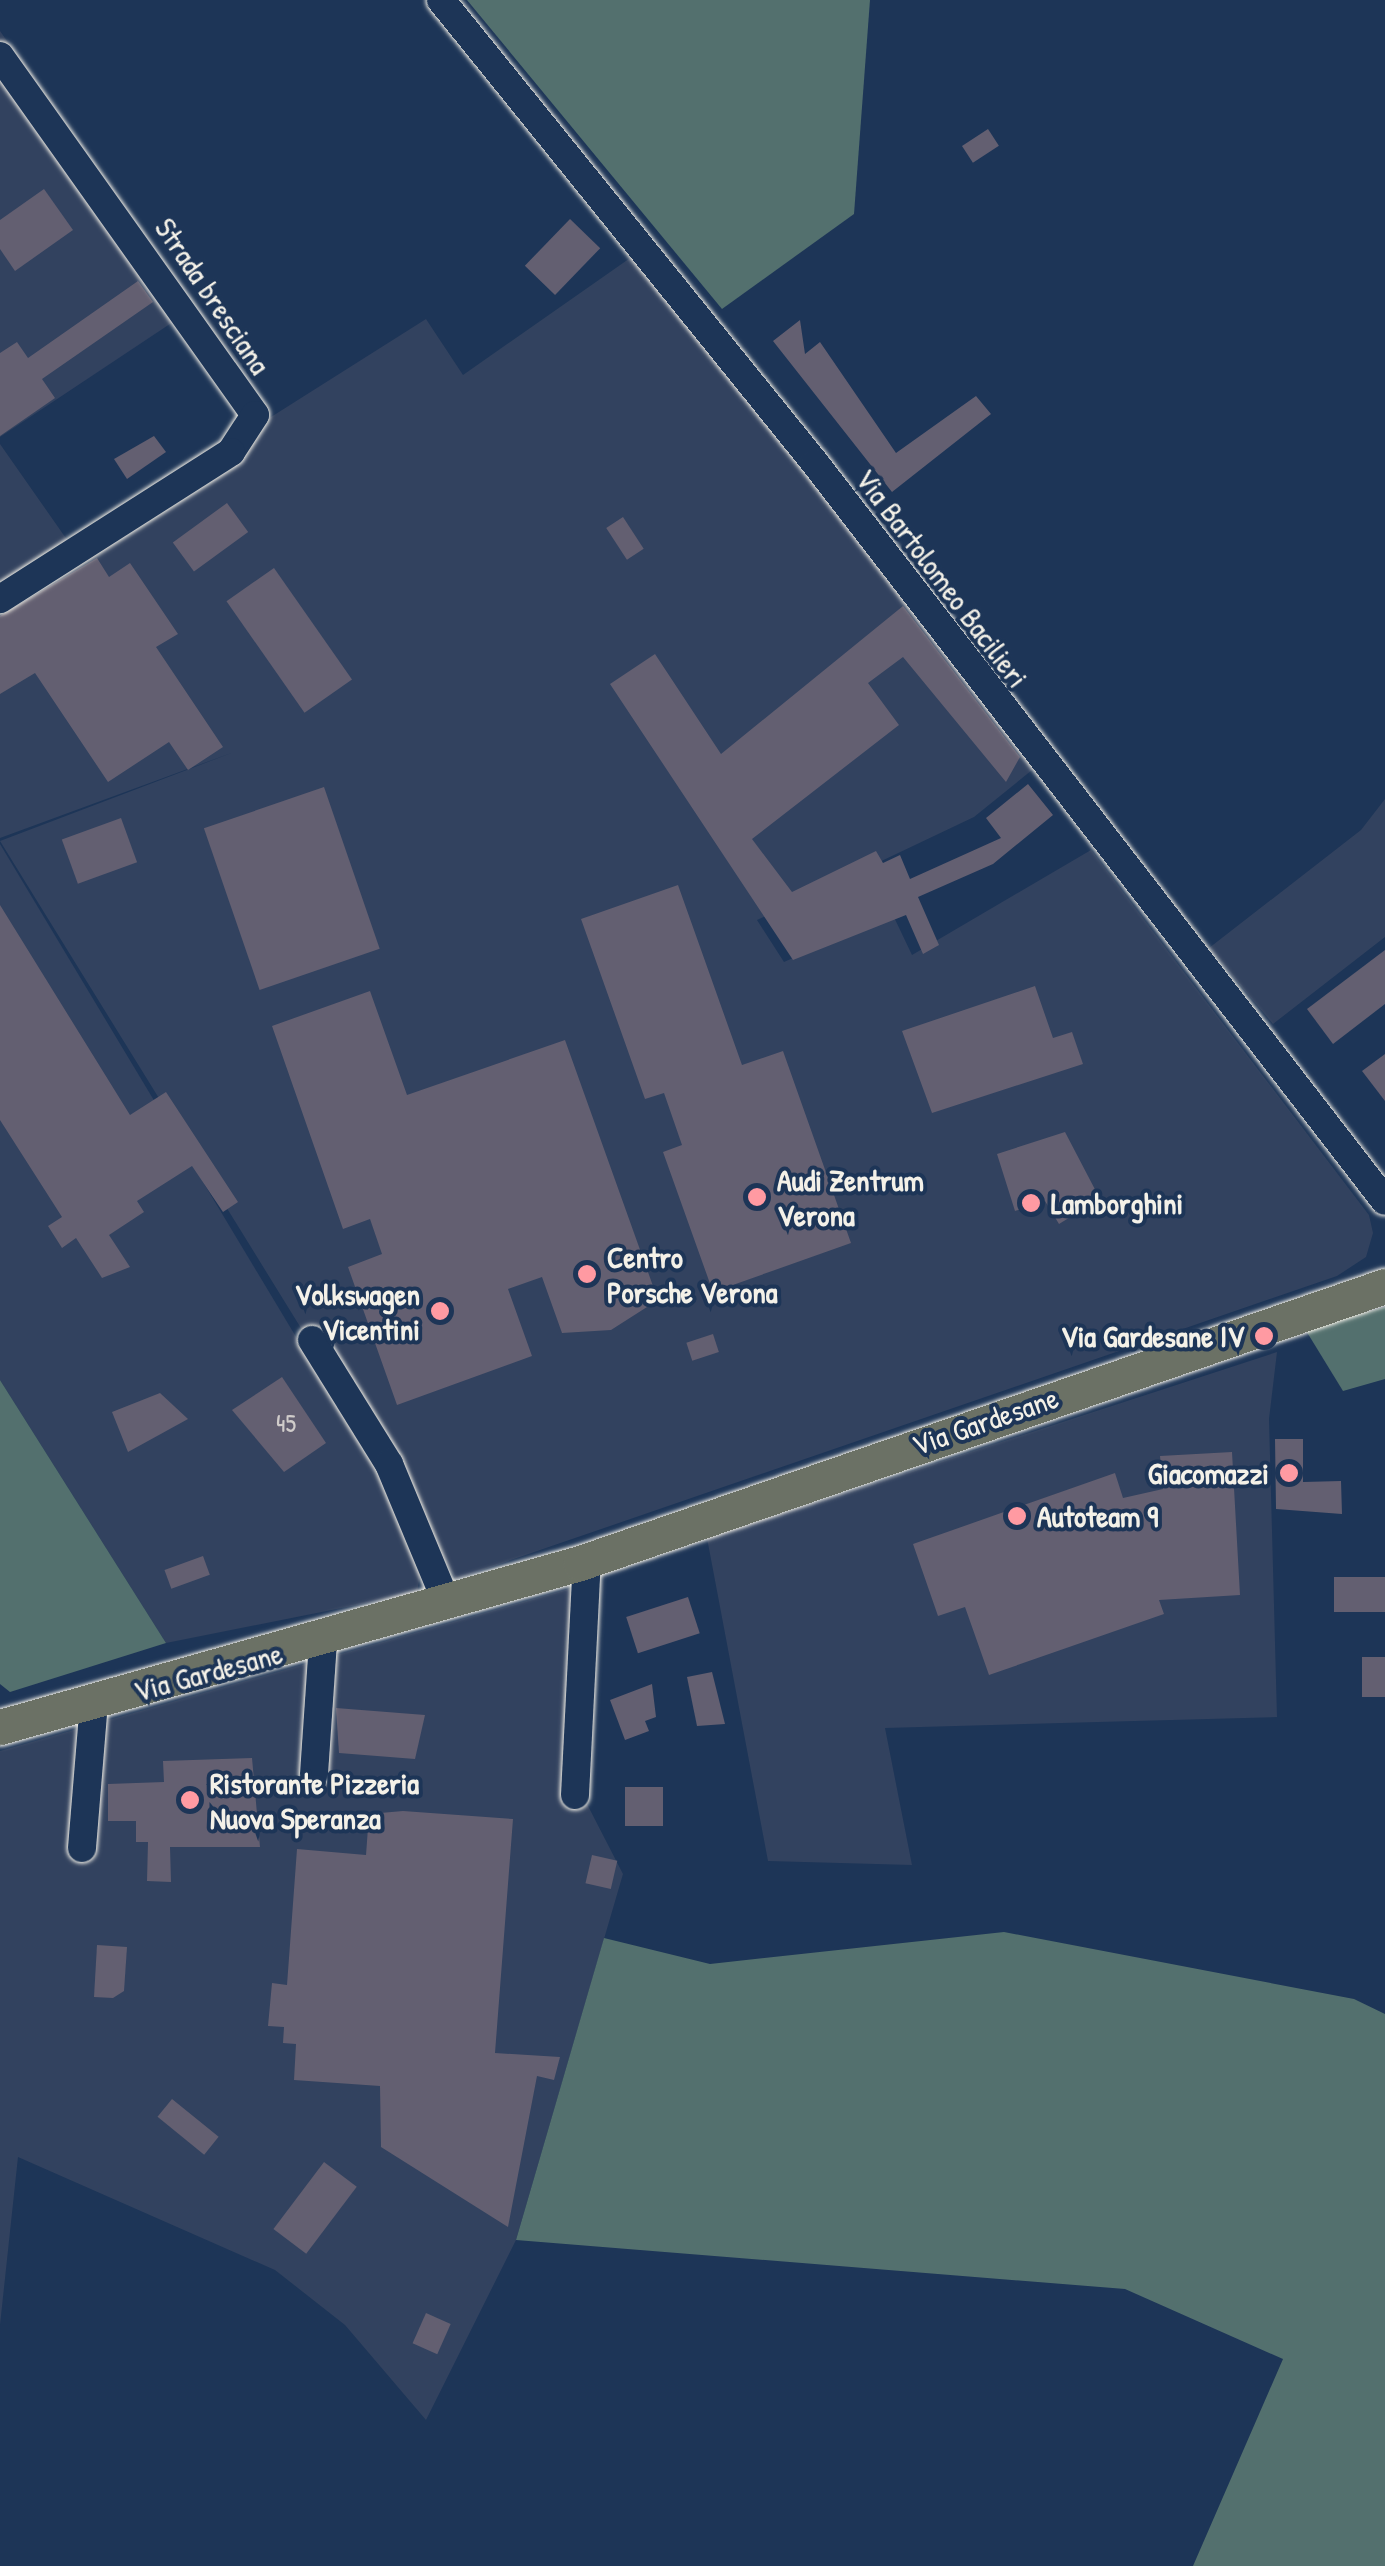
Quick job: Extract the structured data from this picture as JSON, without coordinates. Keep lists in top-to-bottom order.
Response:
{
  "streets": {
    "main road": ["Via Gardesane"],
    "street": ["Strada bresciana", "Via Bartolomeo Bacilieri"]
  },
  "places": [
    "Audi Zentrum Verona",
    "Lamborghini",
    "Centro Porsche Verona",
    "Volkswagen Vicentini",
    "Via Gardesane IV",
    "Giacomazzi",
    "Autoteam 9",
    "Ristorante Pizzeria Nuova Speranza"
  ],
  "house_numbers": ["45"]
}
